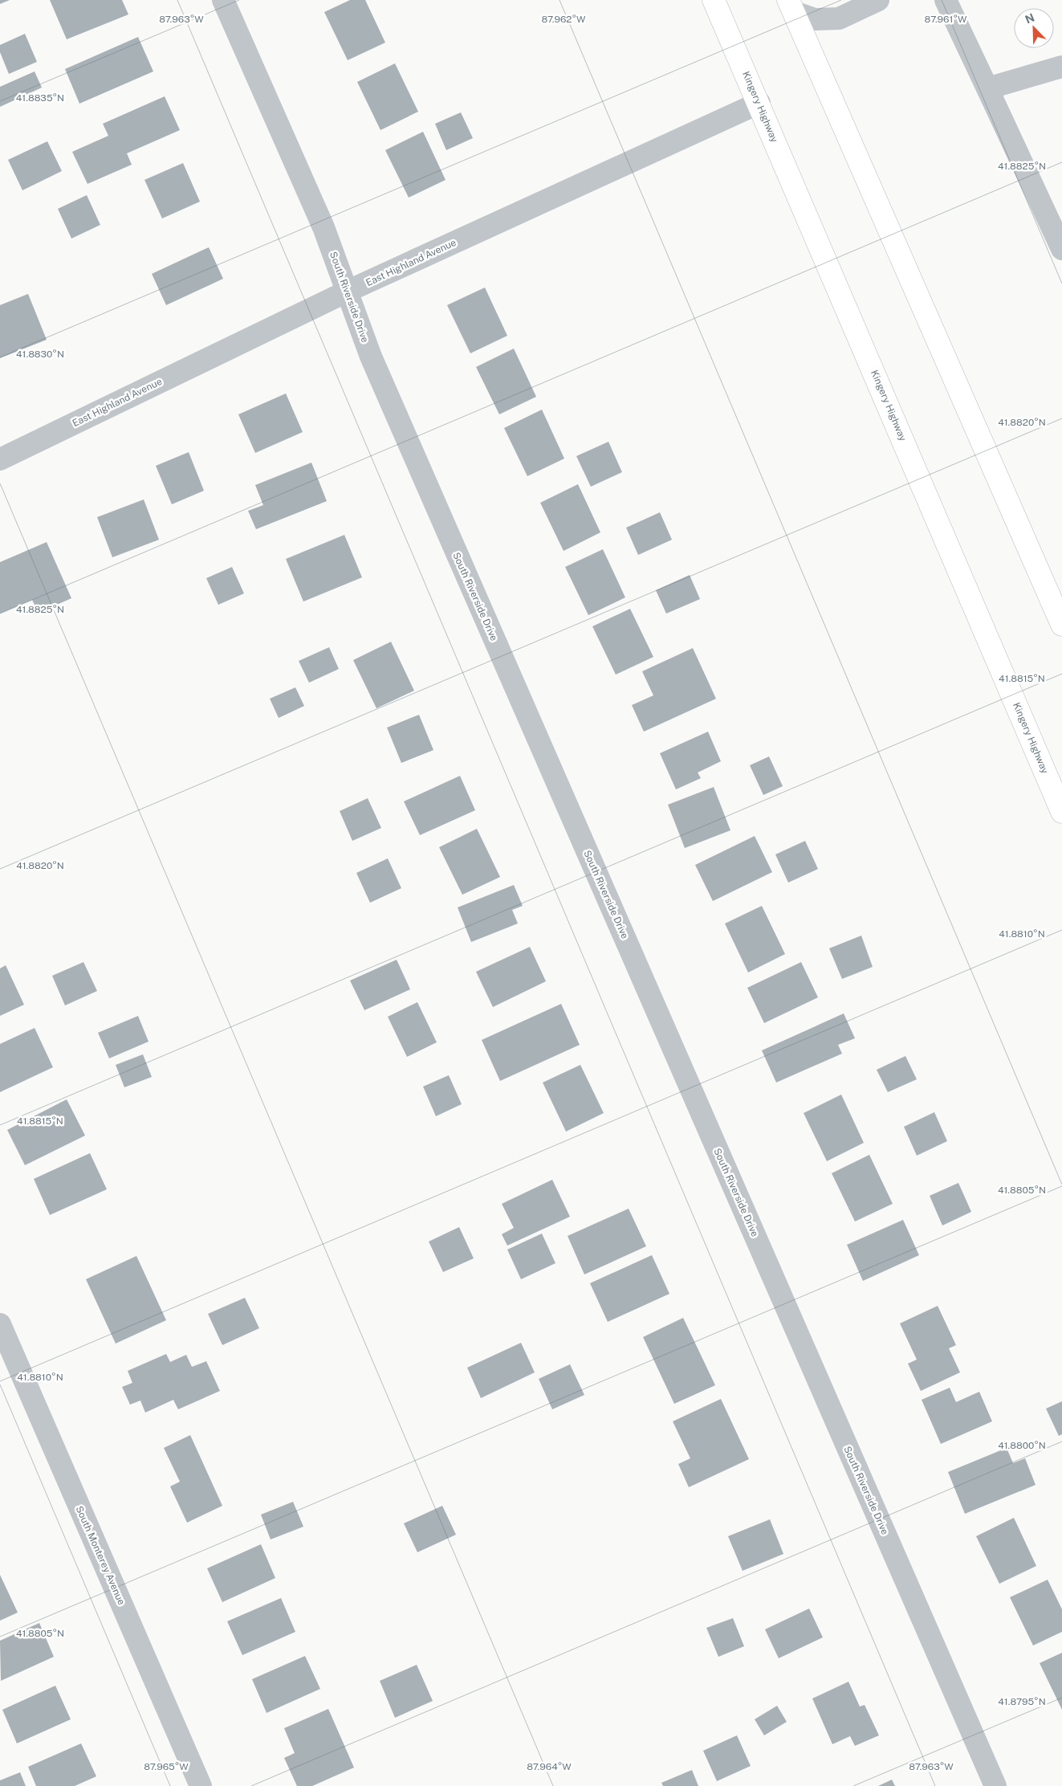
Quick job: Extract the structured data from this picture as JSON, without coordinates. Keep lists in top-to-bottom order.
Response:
{
  "streets": {
    "highway": ["Kingery Highway"],
    "street": ["East Highland Avenue", "South Riverside Drive", "South Monterey Avenue"]
  },
  "crossings": [
    ["Kingery Highway", "East Highland Avenue"],
    ["East Highland Avenue", "South Riverside Drive"]
  ],
  "north": "top left",
  "coordinates": [
    "87.963°W",
    "87.962°W",
    "87.961°W",
    "41.8835°N",
    "41.8825°N",
    "41.8830°N",
    "41.8820°N",
    "41.8815°N",
    "41.8810°N",
    "41.8805°N",
    "41.8800°N",
    "41.8795°N",
    "87.965°W",
    "87.964°W"
  ]
}
